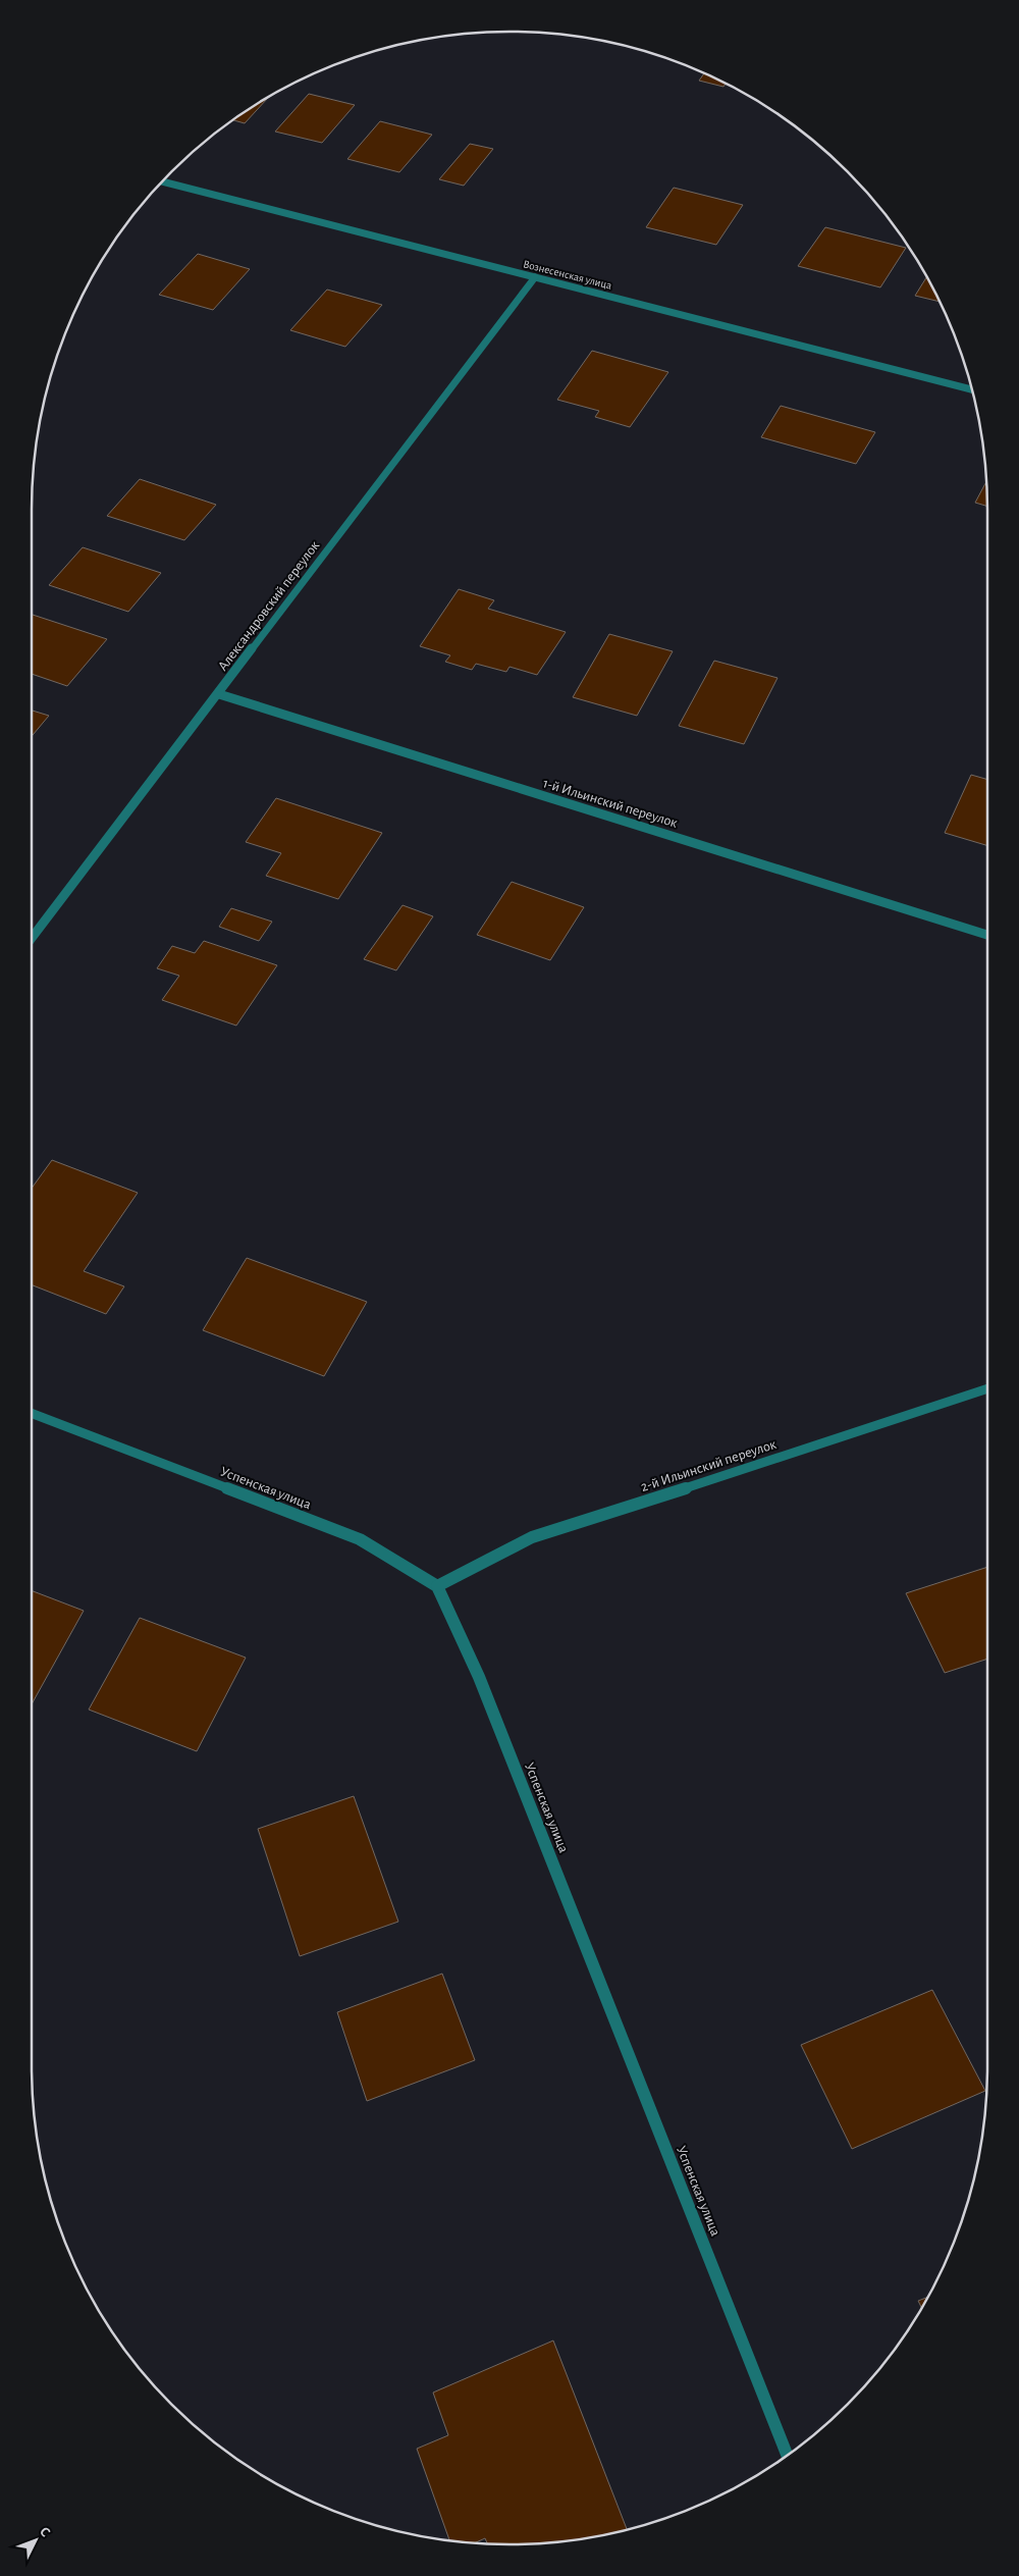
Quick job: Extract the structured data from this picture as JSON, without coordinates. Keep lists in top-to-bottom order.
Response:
{
  "streets": {
    "street": [
      "Вознесенская улица",
      "Александровский переулок",
      "1-й Ильинский переулок",
      "2-й Ильинский переулок",
      "Успенская улица"
    ]
  },
  "crossings": [
    ["Вознесенская улица", "Александровский переулок"],
    ["Александровский переулок", "1-й Ильинский переулок"],
    ["2-й Ильинский переулок", "Успенская улица"]
  ],
  "north": "top right"
}
